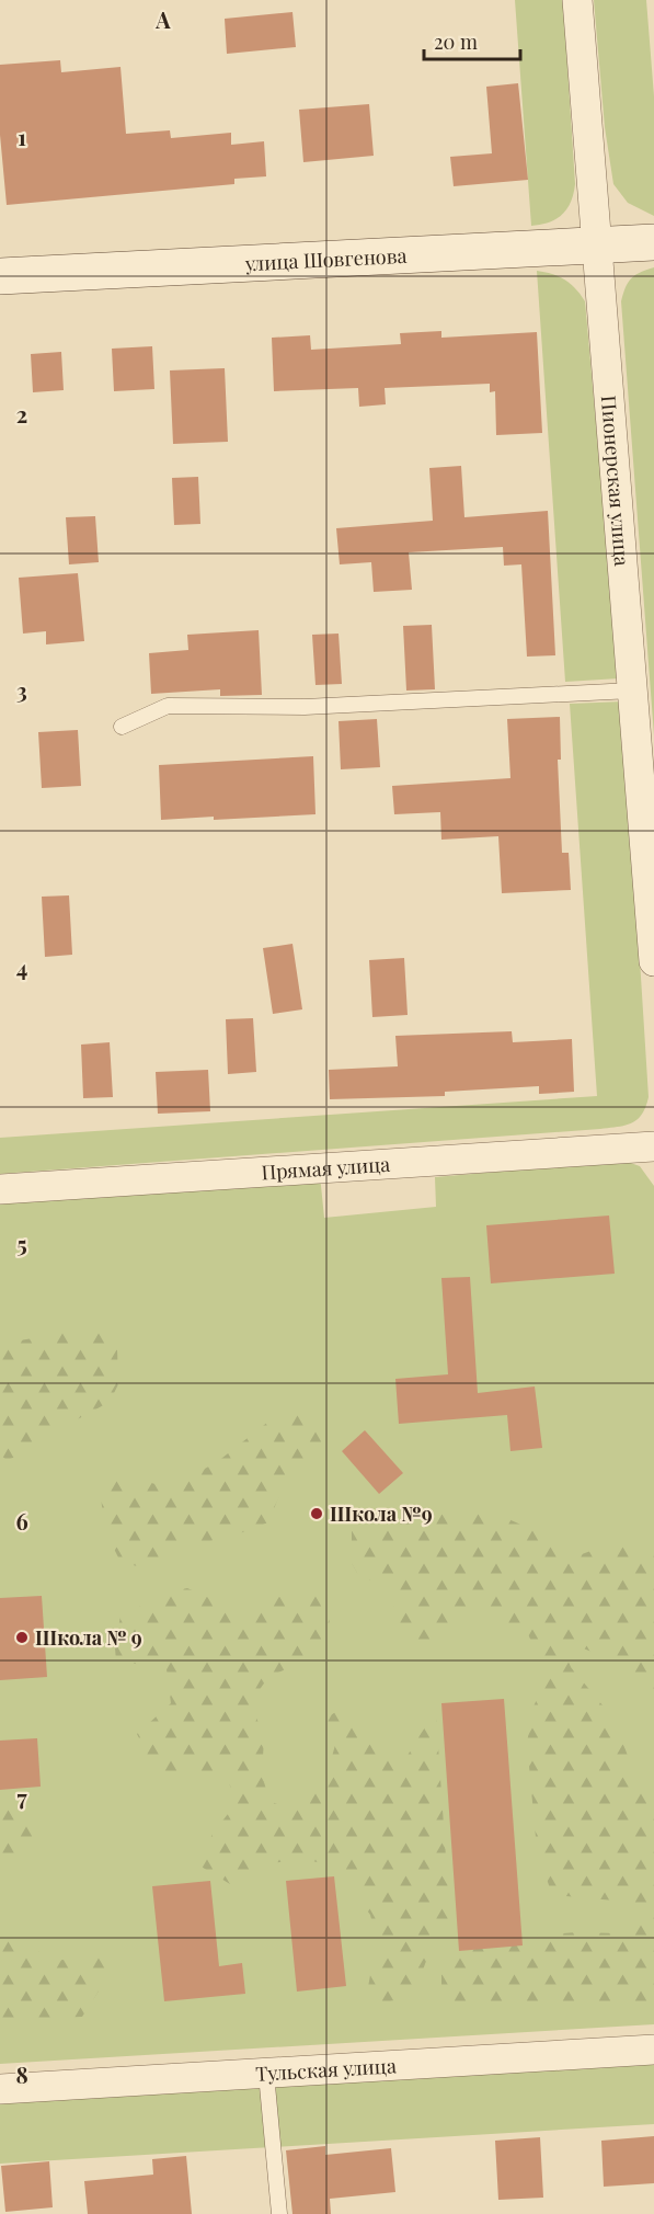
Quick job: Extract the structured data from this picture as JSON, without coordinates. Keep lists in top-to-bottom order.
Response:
{
  "streets": {
    "main road": ["улица Шовгенова"],
    "street": ["Пионерская улица", "Прямая улица", "Тульская улица"]
  },
  "crossings": [
    ["улица Шовгенова", "Пионерская улица"]
  ],
  "places": ["Школа №9", "Школа № 9"],
  "scale_bar": "20 m",
  "grid": {
    "columns": ["A"],
    "rows": [
      "1",
      "2",
      "3",
      "4",
      "5",
      "6",
      "7",
      "8"
    ]
  }
}
